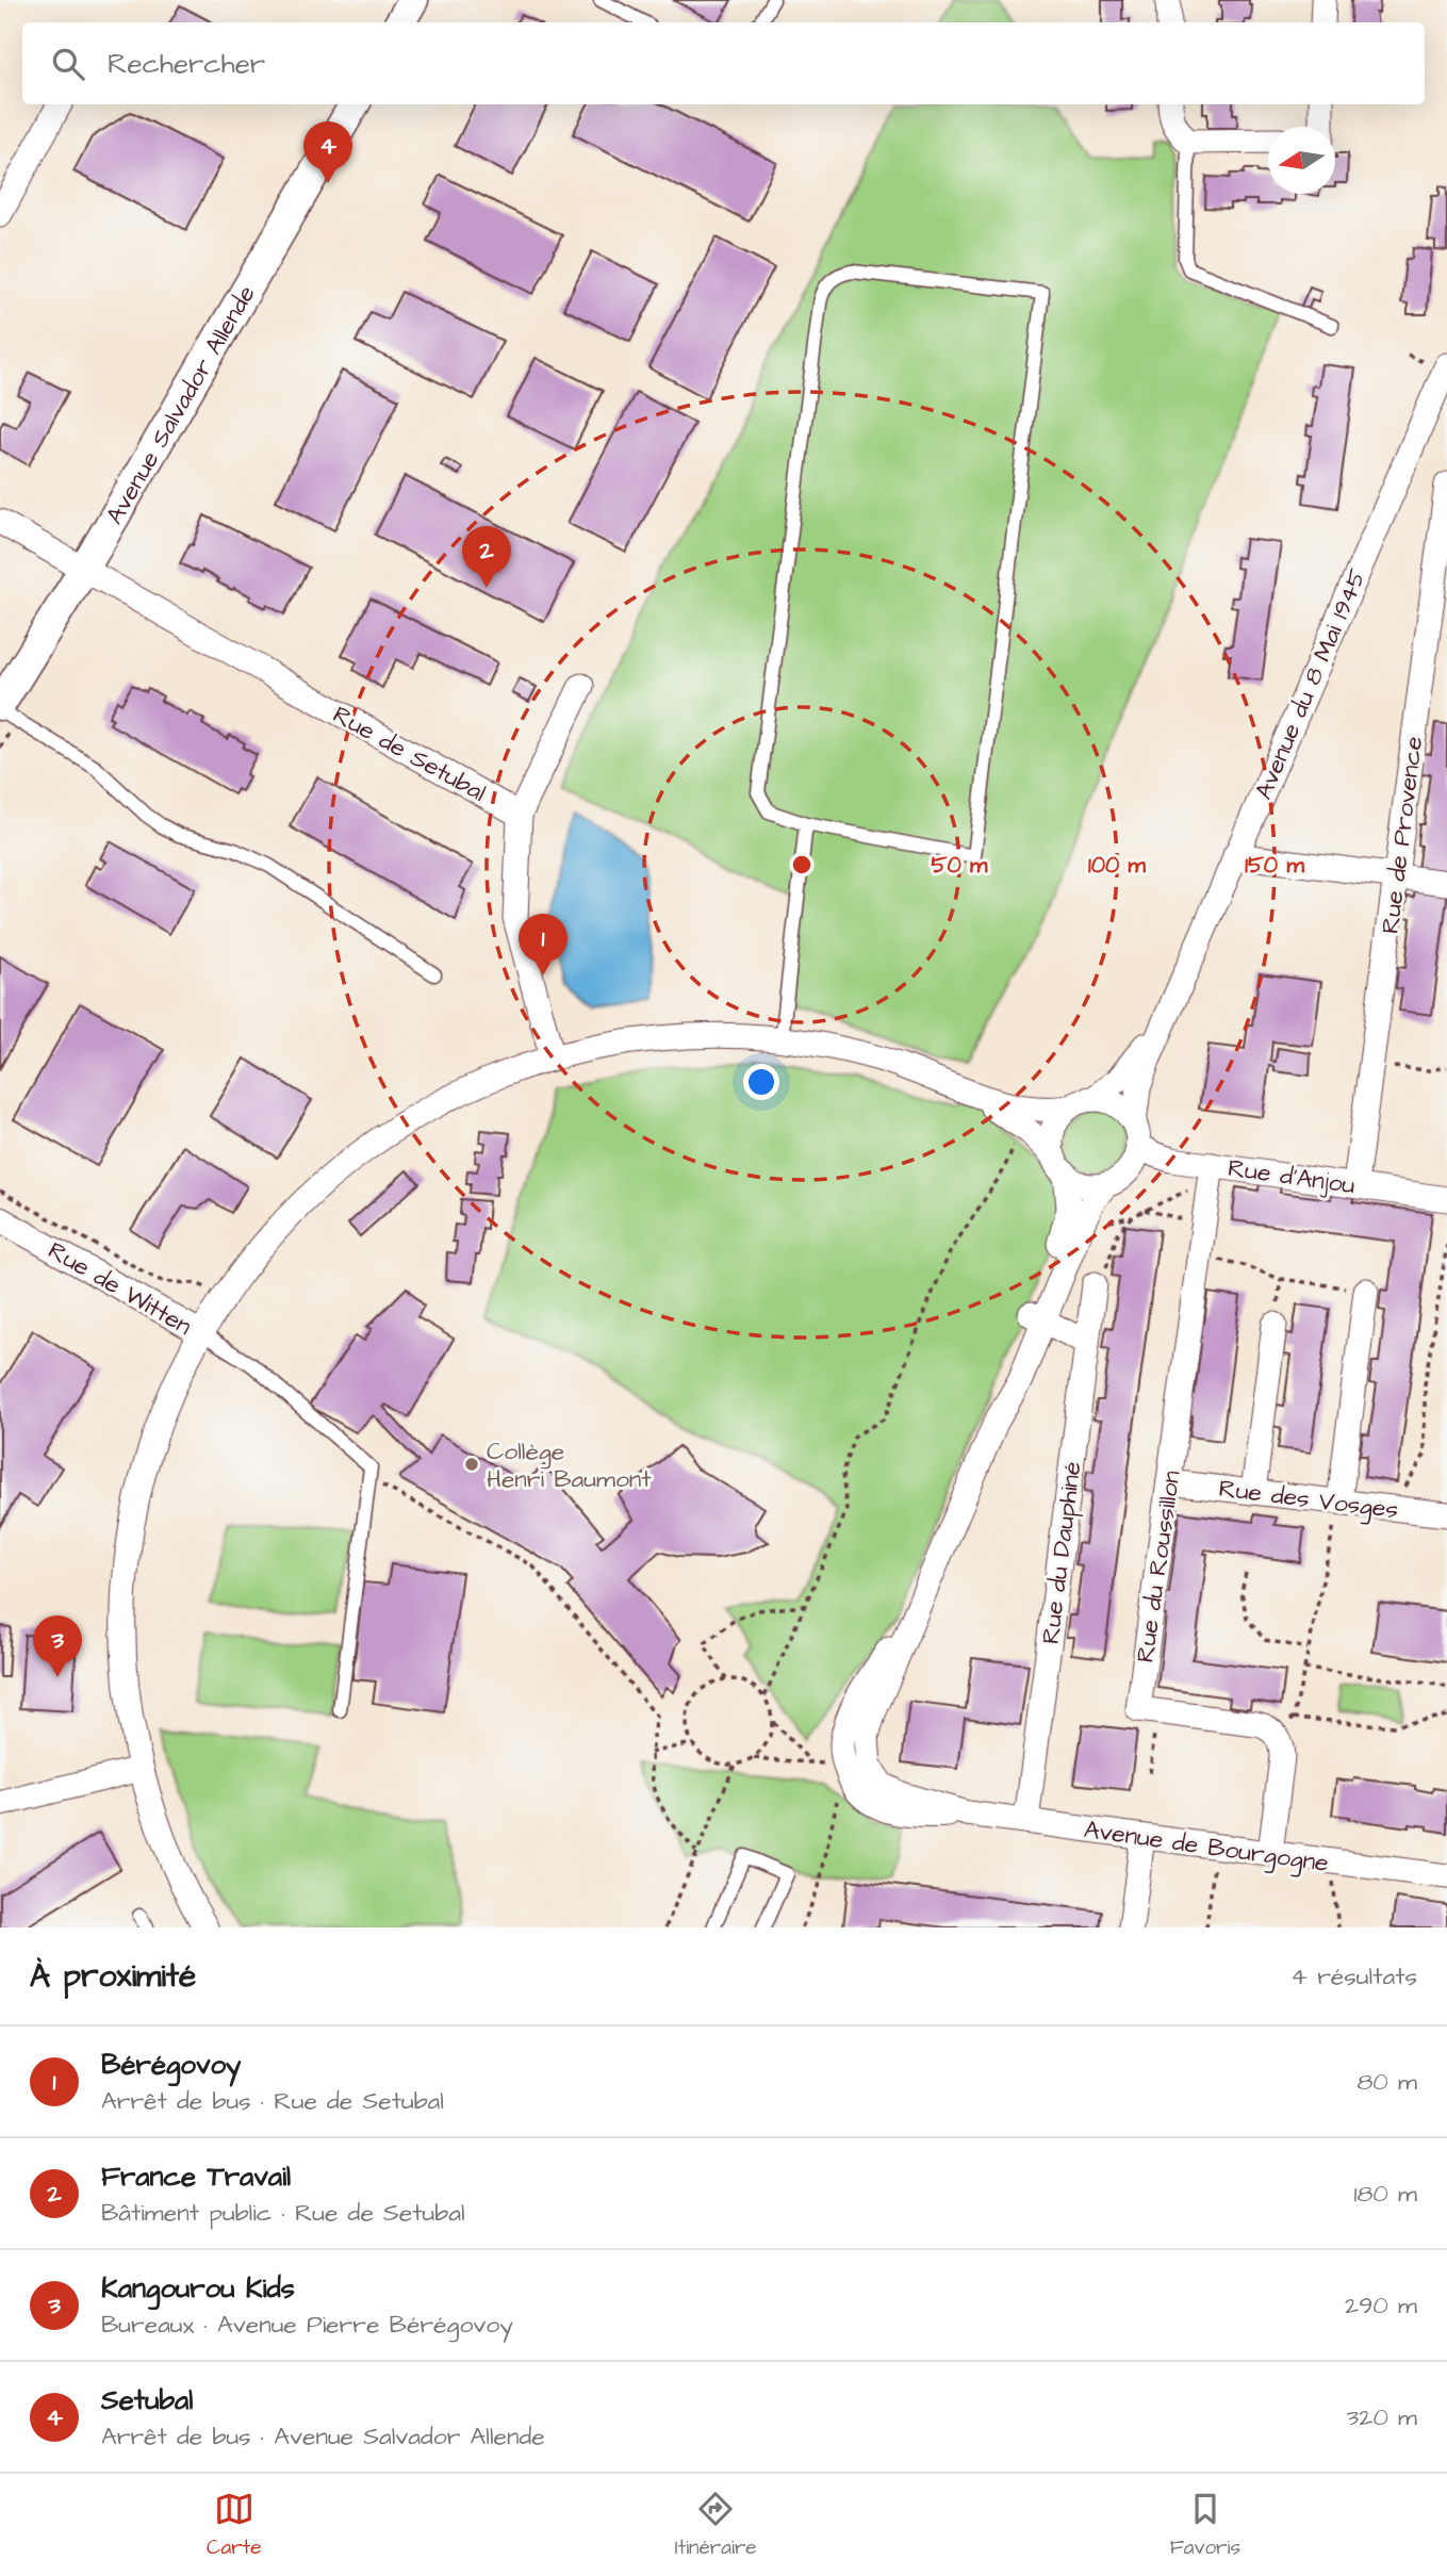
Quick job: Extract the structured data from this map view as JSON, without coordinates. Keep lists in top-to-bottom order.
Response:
{
  "streets": {
    "street": [
      "Avenue Salvador Allende",
      "Avenue du 8 Mai 1945",
      "Rue de Setubal",
      "Rue de Provence",
      "Rue d'Anjou",
      "Rue de Witten",
      "Rue des Vosges",
      "Rue du Dauphiné",
      "Rue du Roussillon",
      "Avenue de Bourgogne"
    ]
  },
  "crossings": [
    ["Avenue Salvador Allende", "Rue de Setubal"],
    ["Avenue du 8 Mai 1945", "Rue d'Anjou"],
    ["Rue de Provence", "Rue d'Anjou"],
    ["Rue d'Anjou", "Rue du Roussillon"],
    ["Rue des Vosges", "Rue du Roussillon"],
    ["Rue du Dauphiné", "Avenue de Bourgogne"]
  ],
  "places": ["Collège Henri Baumont"],
  "north": "left",
  "page": {
    "search": "Rechercher",
    "pins": [
      "4",
      "2",
      "1",
      "3"
    ],
    "heading": ["À proximité", "4 résultats"],
    "list": [
      {
        "mark": "1",
        "name": "Bérégovoy",
        "note": "Arrêt de bus · Rue de Setubal",
        "value": "80 m"
      },
      {
        "mark": "2",
        "name": "France Travail",
        "note": "Bâtiment public · Rue de Setubal",
        "value": "180 m"
      },
      {
        "mark": "3",
        "name": "Kangourou Kids",
        "note": "Bureaux · Avenue Pierre Bérégovoy",
        "value": "290 m"
      },
      {
        "mark": "4",
        "name": "Setubal",
        "note": "Arrêt de bus · Avenue Salvador Allende",
        "value": "320 m"
      }
    ],
    "nav": ["Carte", "Itinéraire", "Favoris"]
  },
  "rings": ["50 m", "100 m", "150 m"]
}
